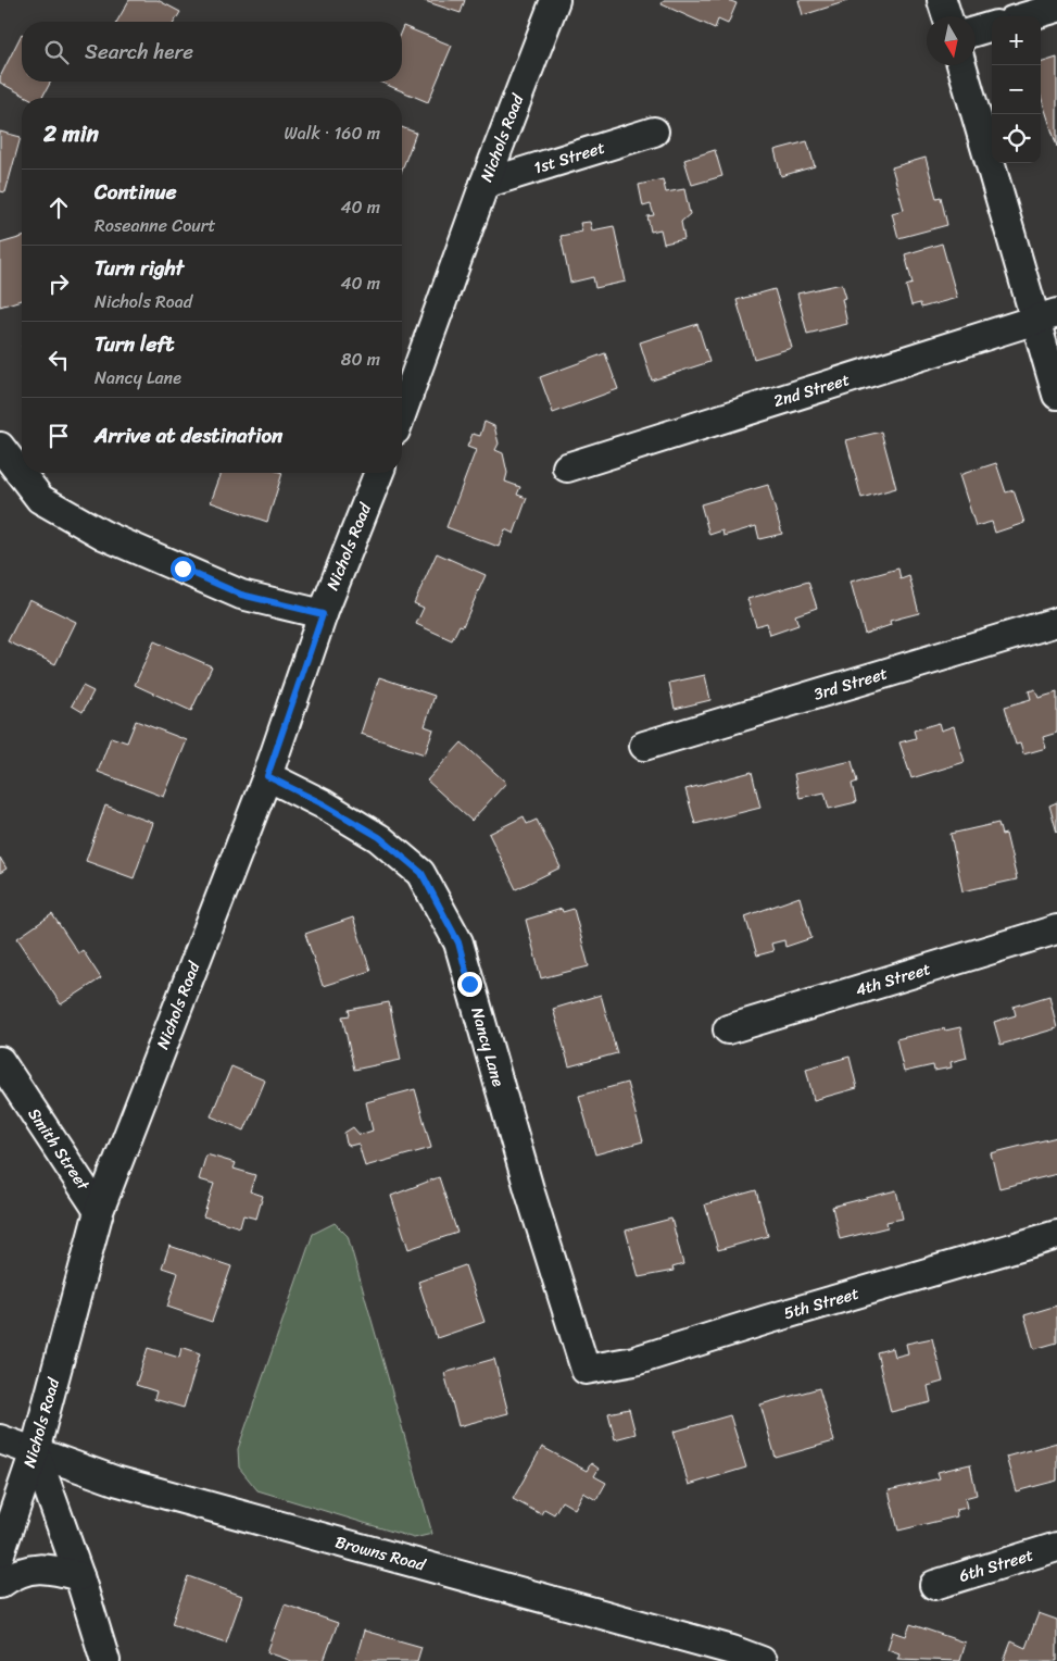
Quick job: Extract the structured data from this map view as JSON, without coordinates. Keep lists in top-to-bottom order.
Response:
{
  "streets": {
    "street": [
      "Nichols Road",
      "1st Street",
      "2nd Street",
      "3rd Street",
      "4th Street",
      "Nancy Lane",
      "Smith Street",
      "5th Street",
      "Browns Road",
      "6th Street"
    ]
  },
  "crossings": [
    ["Nichols Road", "1st Street"],
    ["Nichols Road", "Nancy Lane"],
    ["Nichols Road", "Smith Street"],
    ["Nichols Road", "Browns Road"],
    ["Nancy Lane", "5th Street"]
  ],
  "north": "bottom",
  "page": {
    "map_buttons": ["+", "−"],
    "search": "Search here",
    "heading": ["2 min", "Walk · 160 m"],
    "list": [
      ["Continue", "Roseanne Court", "40 m"],
      ["Turn right", "Nichols Road", "40 m"],
      ["Turn left", "Nancy Lane", "80 m"],
      "Arrive at destination"
    ]
  }
}
